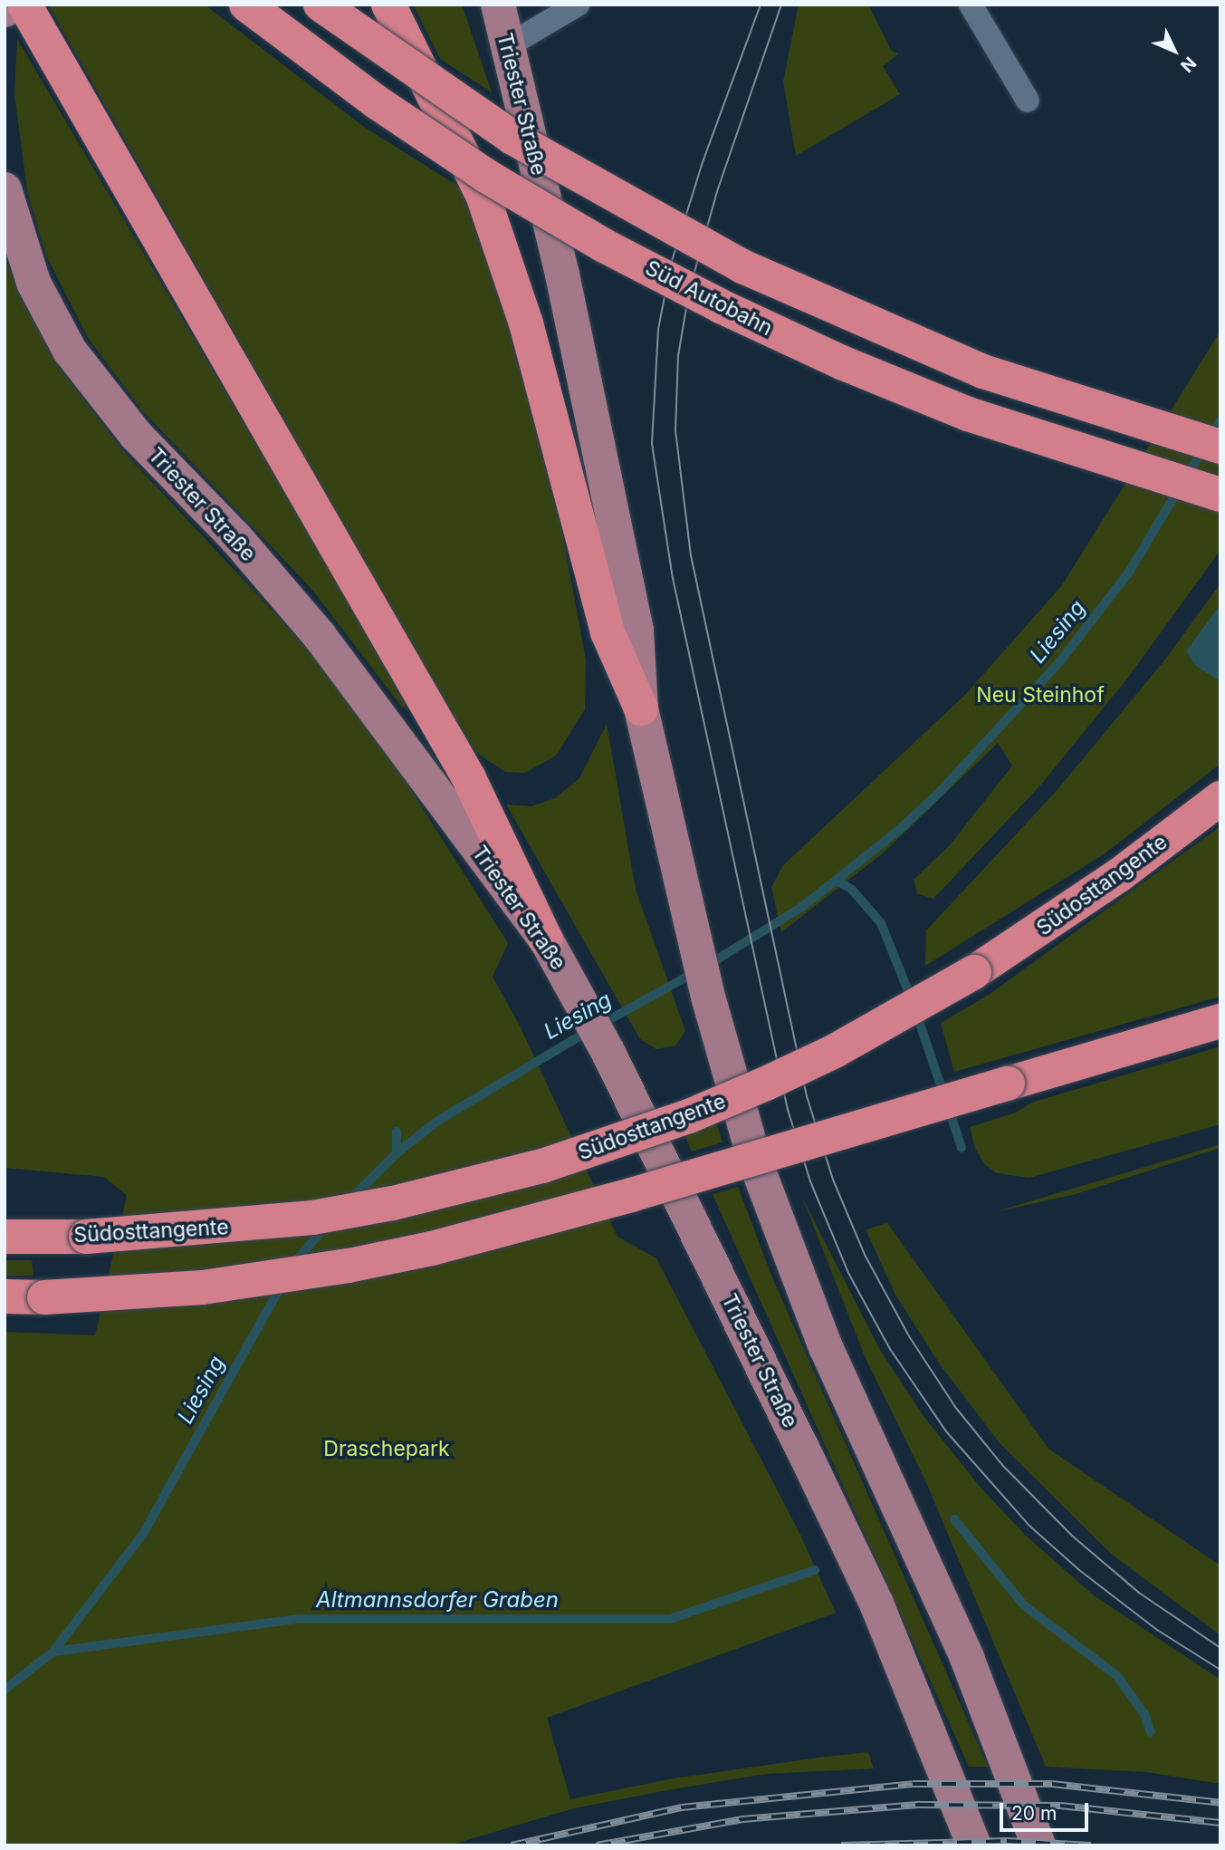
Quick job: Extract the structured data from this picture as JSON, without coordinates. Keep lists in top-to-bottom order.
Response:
{
  "streets": {
    "highway": ["Süd Autobahn", "Südosttangente"],
    "main road": ["Triester Straße"]
  },
  "water": ["Liesing", "Altmannsdorfer Graben"],
  "parks": ["Neu Steinhof", "Draschepark"],
  "scale_bar": "20 m",
  "north": "bottom right"
}
